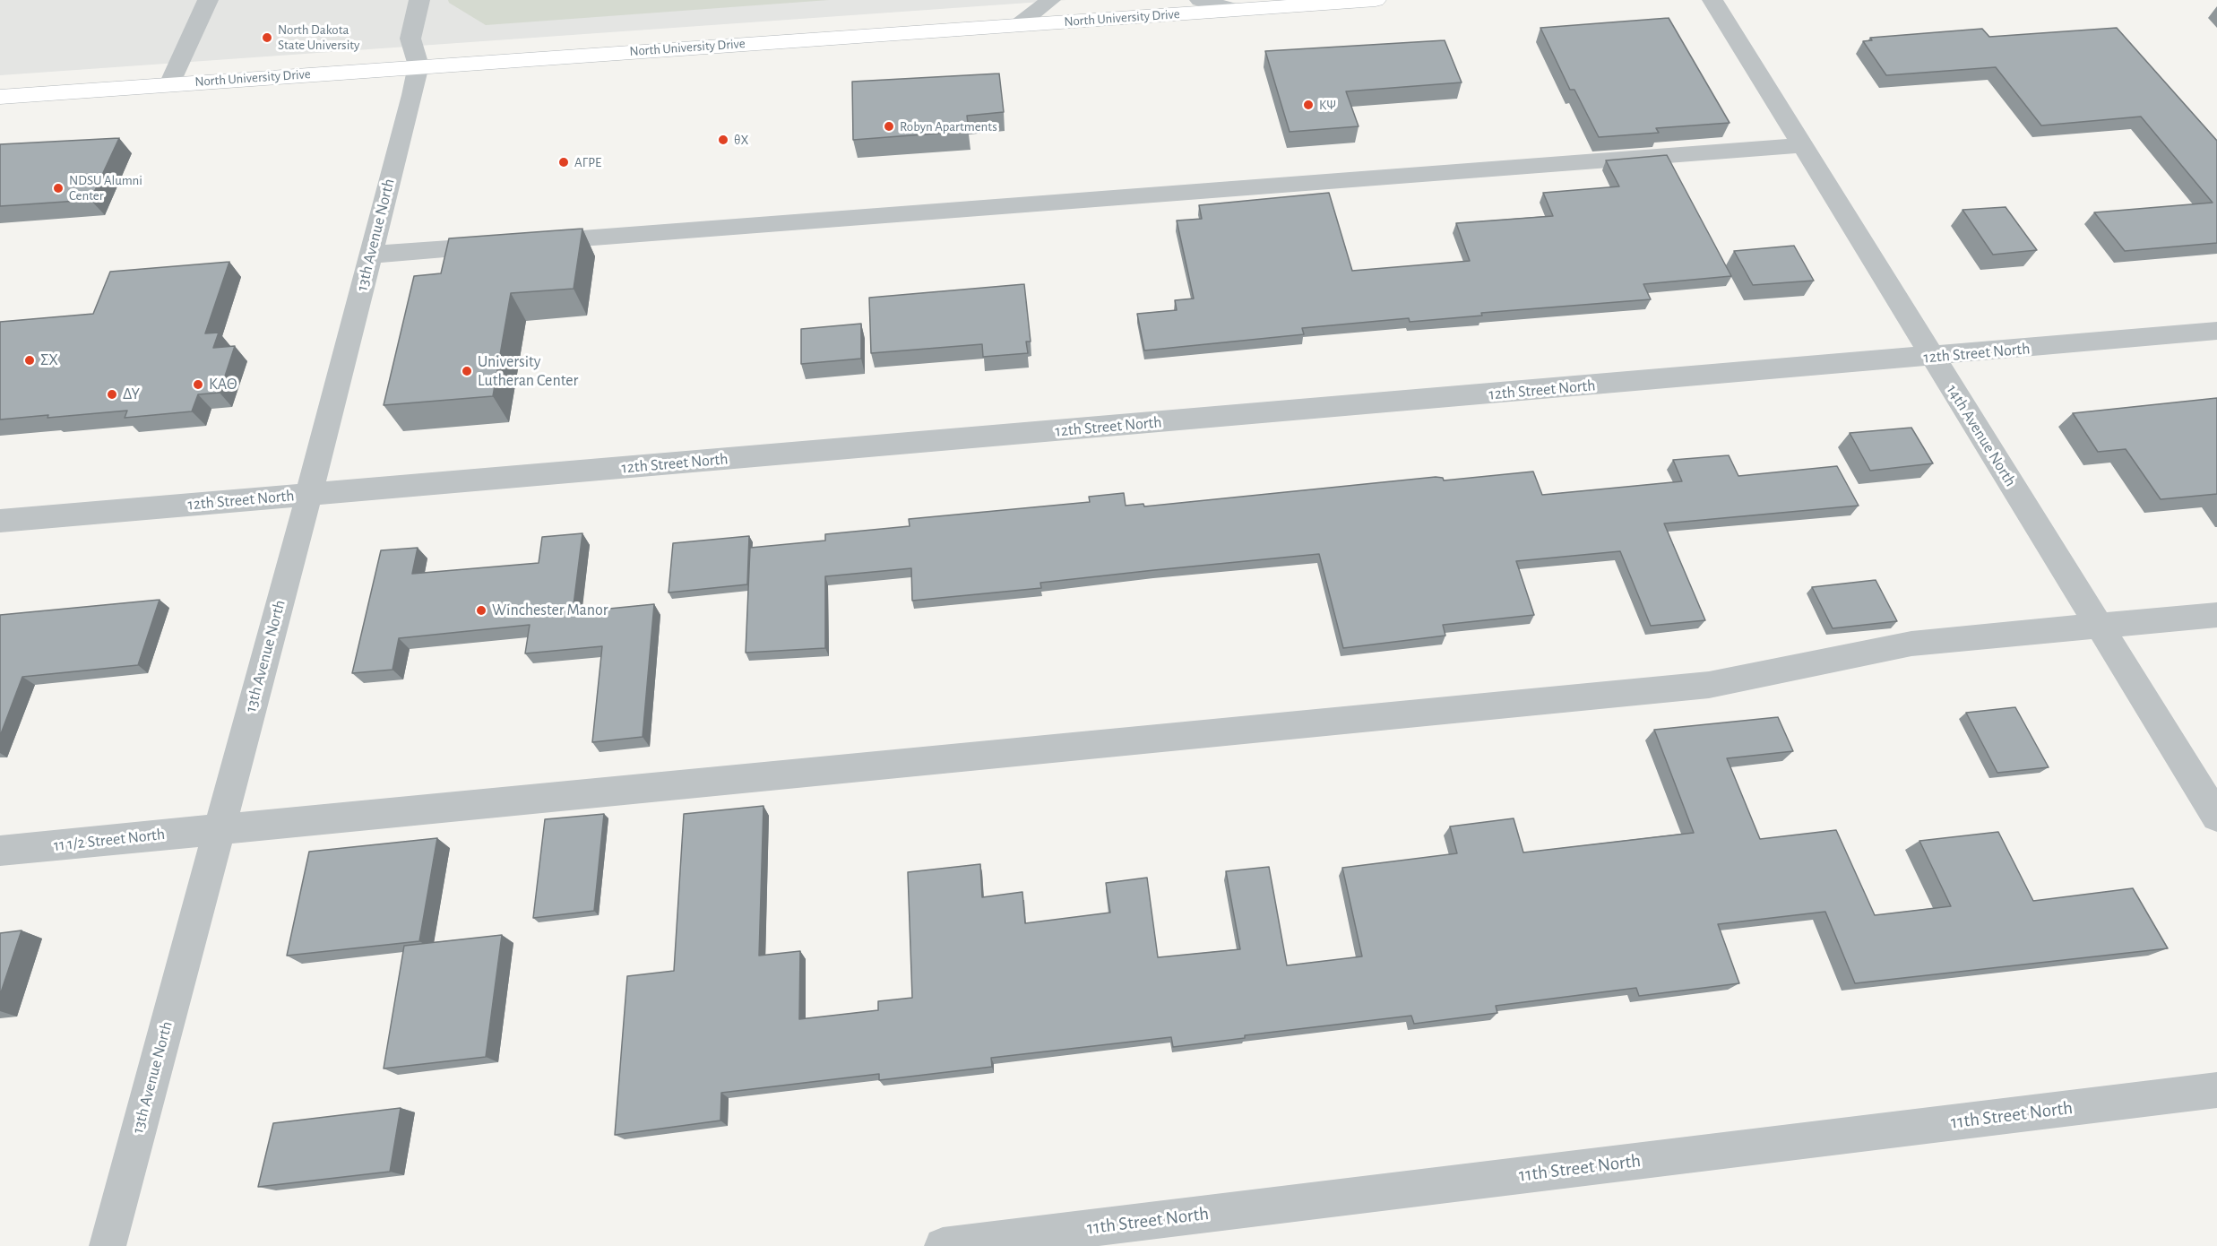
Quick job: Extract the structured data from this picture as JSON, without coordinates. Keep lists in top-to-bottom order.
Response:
{
  "streets": {
    "main road": ["North University Drive"],
    "street": [
      "13th Avenue North",
      "12th Street North",
      "14th Avenue North",
      "11 1/2 Street North",
      "11th Street North"
    ]
  },
  "crossings": [
    ["North University Drive", "13th Avenue North"],
    ["13th Avenue North", "12th Street North"],
    ["13th Avenue North", "11 1/2 Street North"],
    ["12th Street North", "14th Avenue North"],
    ["14th Avenue North", "11 1/2 Street North"]
  ],
  "places": [
    "North Dakota State University",
    "ΚΨ",
    "Robyn Apartments",
    "θΧ",
    "ΑΓΡΕ",
    "NDSU Alumni Center",
    "ΣΧ",
    "University Lutheran Center",
    "ΚΑΘ",
    "ΔΥ",
    "Winchester Manor"
  ]
}
